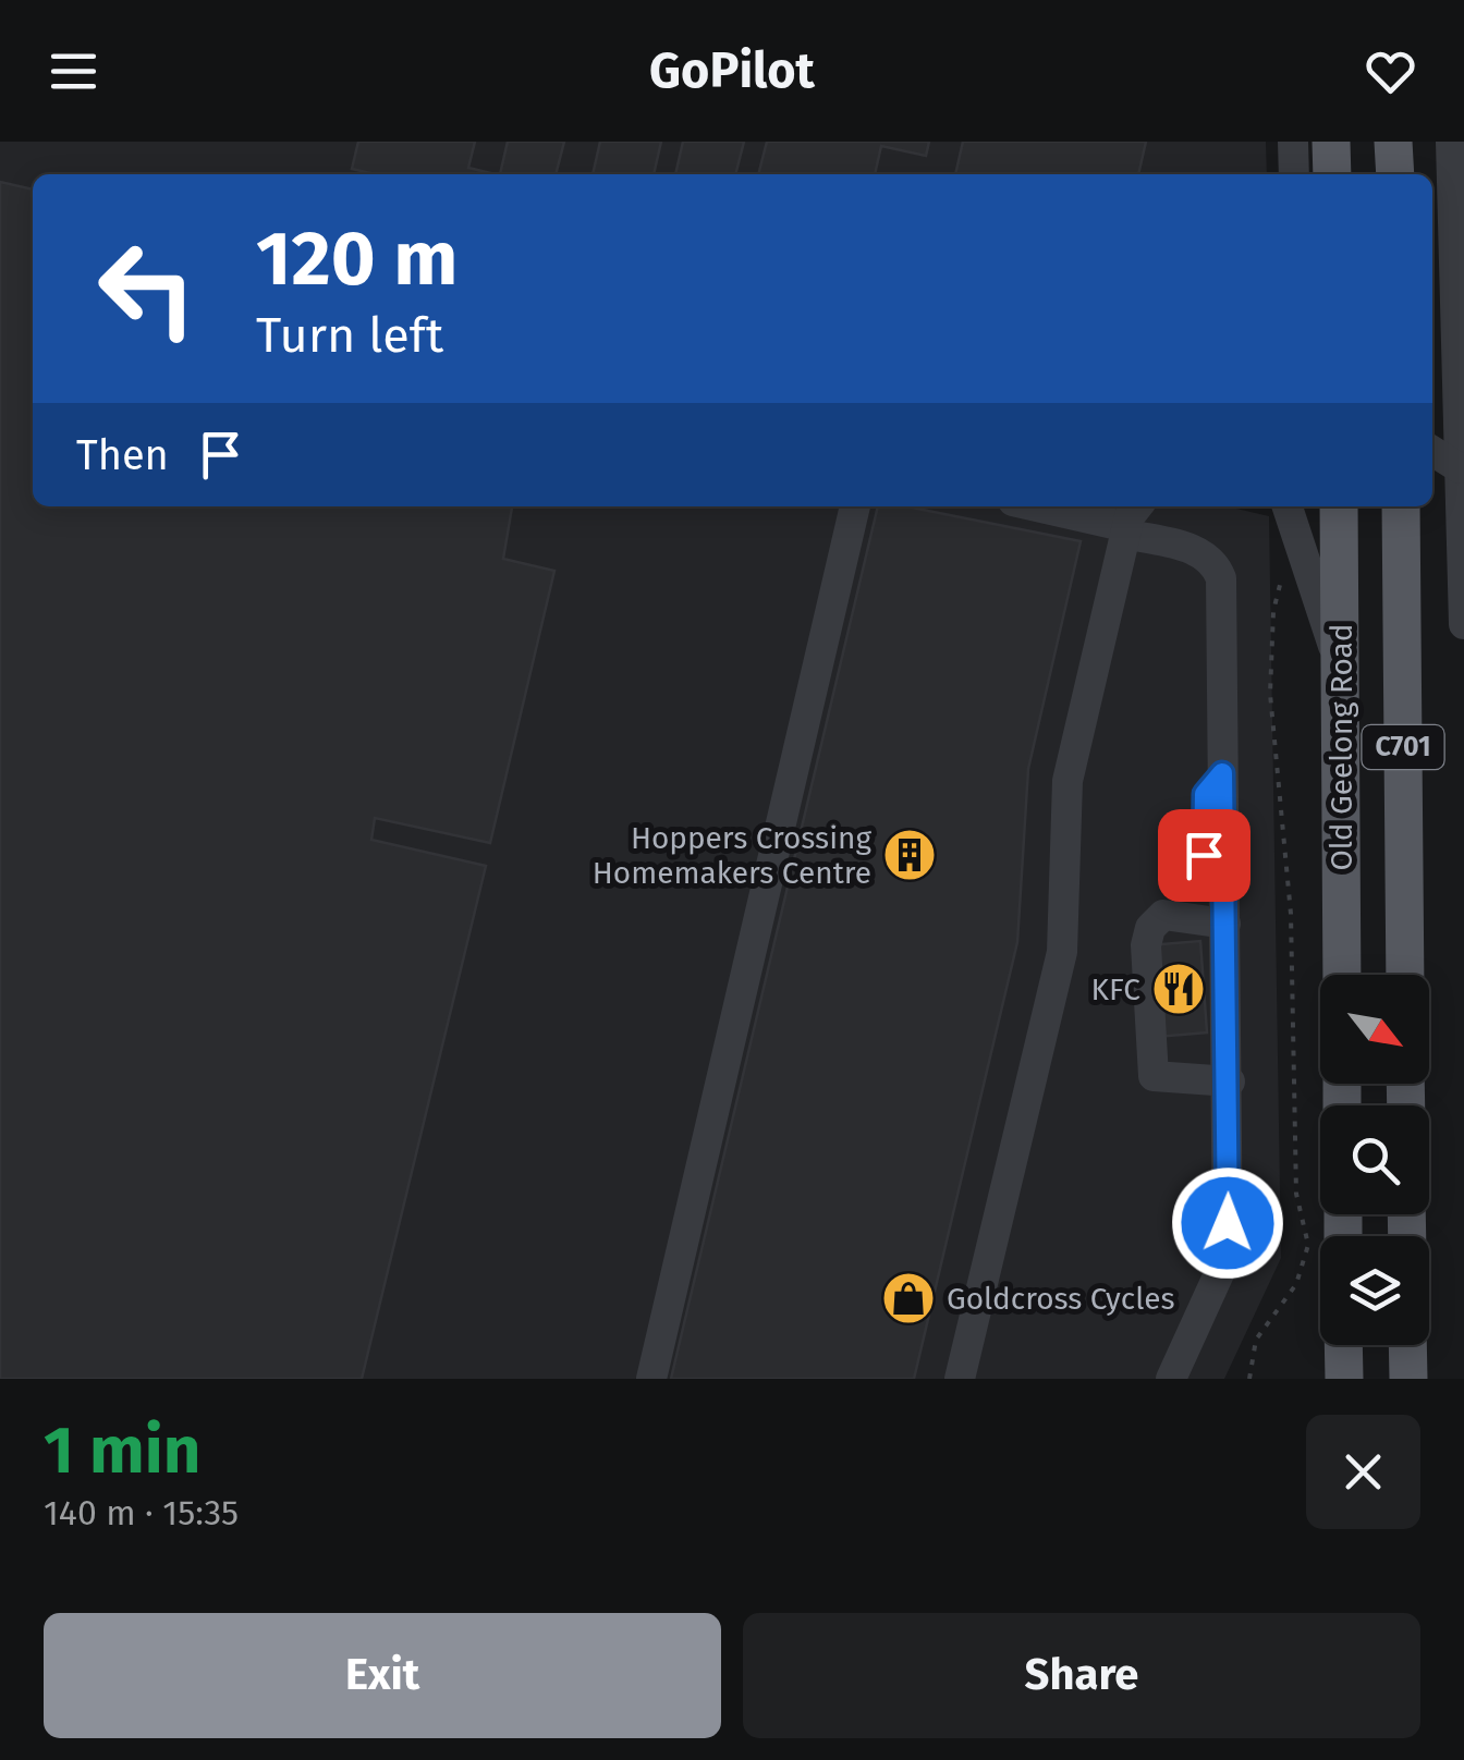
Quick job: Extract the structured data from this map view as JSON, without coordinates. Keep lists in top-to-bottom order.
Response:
{
  "streets": {
    "main road": ["Old Geelong Road", "C701"]
  },
  "places": {
    "building": ["Hoppers Crossing Homemakers Centre"],
    "restaurant": ["KFC"],
    "shop": ["Goldcross Cycles"]
  },
  "north": "bottom right",
  "page": {
    "header": "GoPilot",
    "turn": ["120 m", "Turn left"],
    "then": "Then",
    "heading": ["1 min", "140 m · 15:35"],
    "buttons": ["Exit", "Share"]
  }
}
